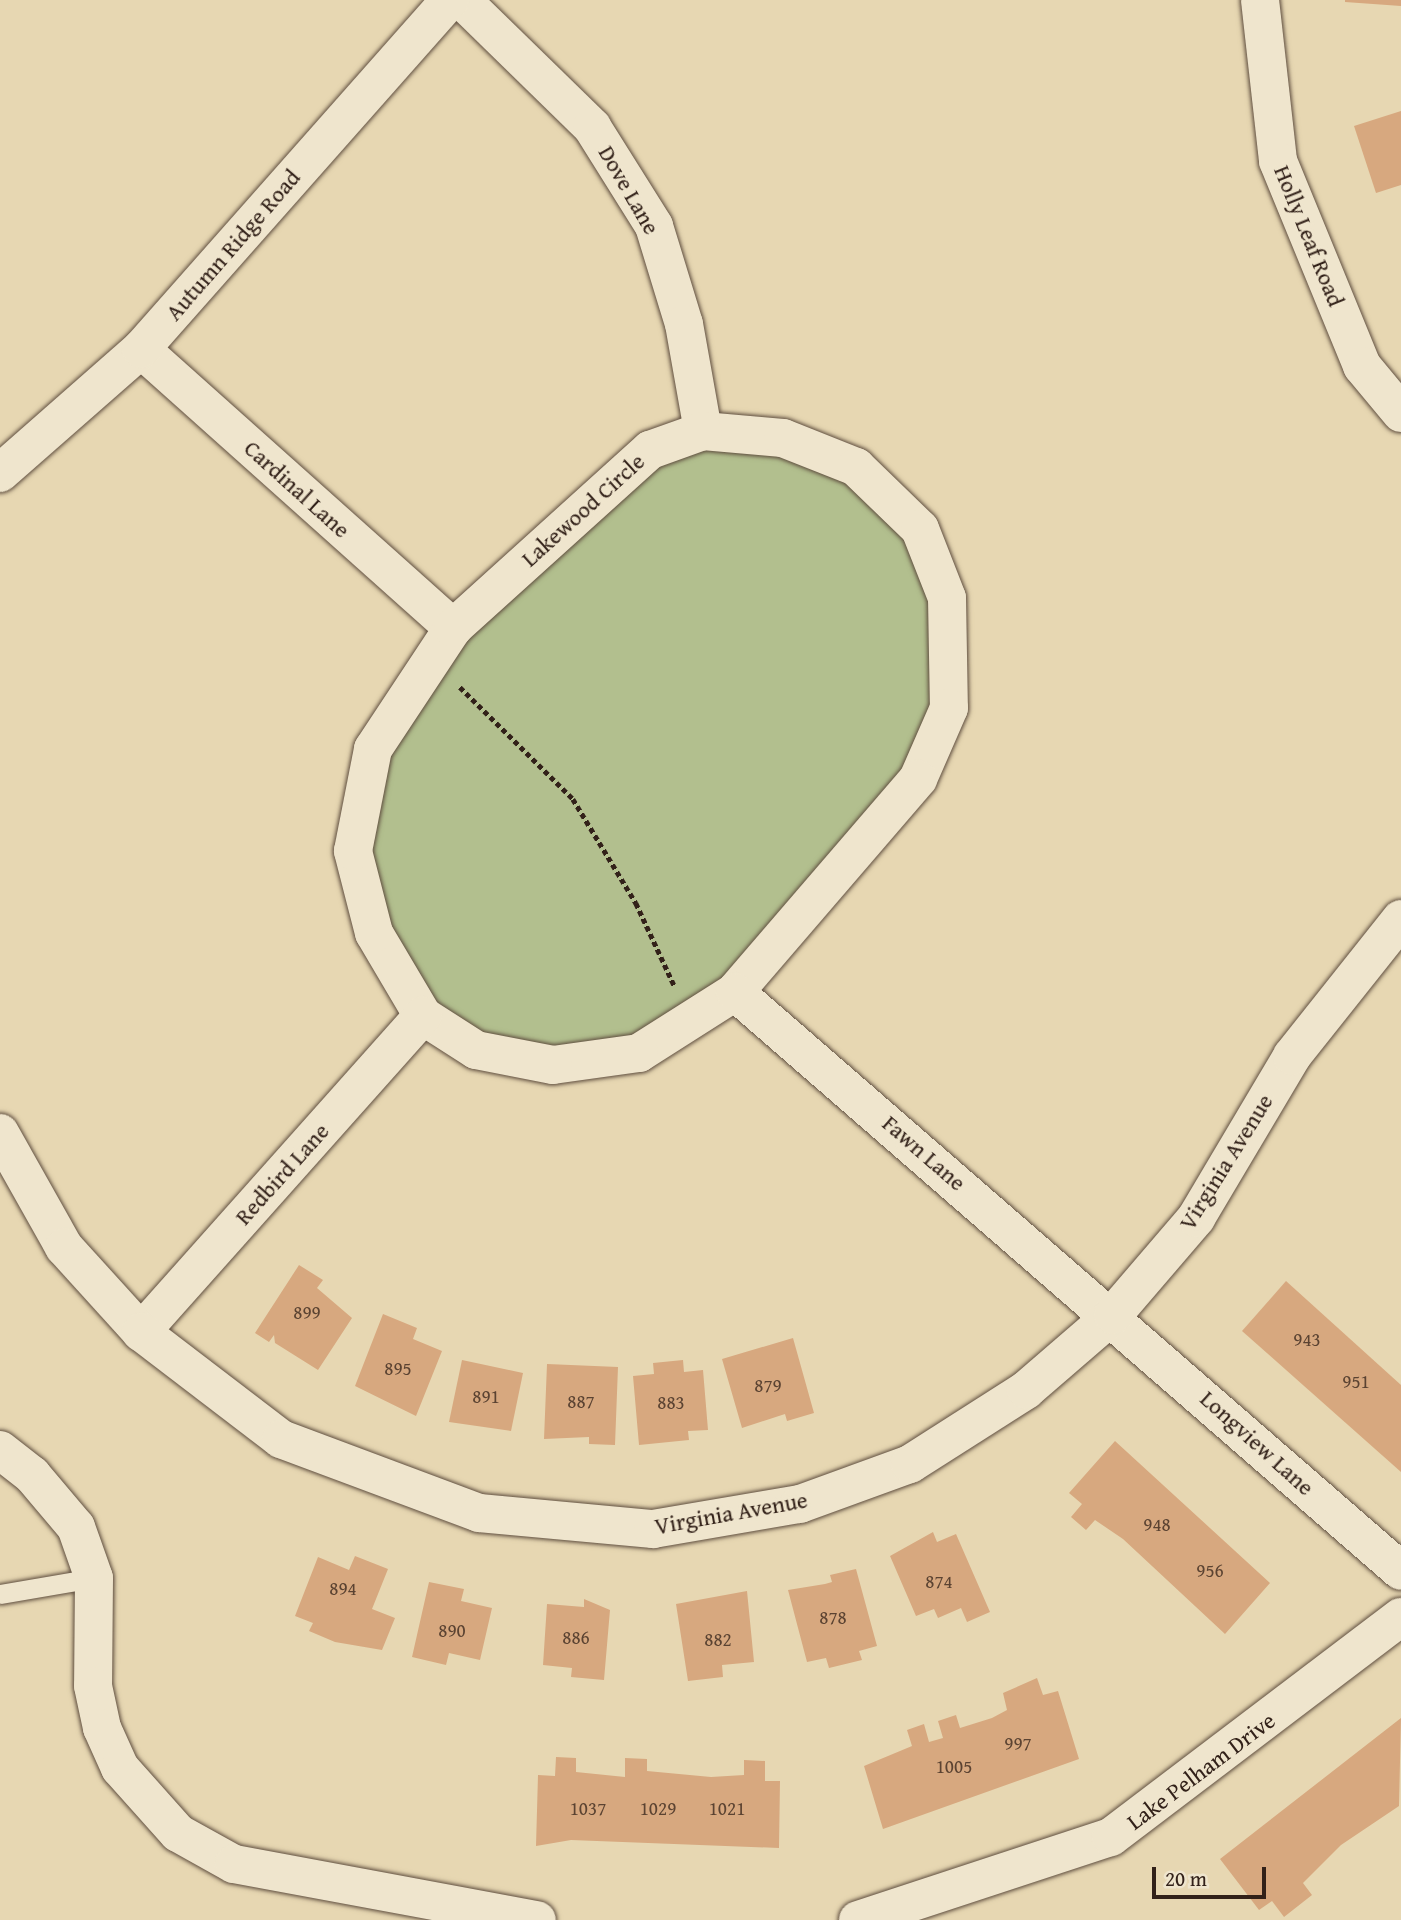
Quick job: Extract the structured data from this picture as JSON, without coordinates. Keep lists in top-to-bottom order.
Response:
{
  "streets": {
    "street": [
      "Dove Lane",
      "Holly Leaf Road",
      "Autumn Ridge Road",
      "Cardinal Lane",
      "Lakewood Circle",
      "Fawn Lane",
      "Virginia Avenue",
      "Redbird Lane",
      "Longview Lane",
      "Lake Pelham Drive"
    ]
  },
  "crossings": [
    ["Dove Lane", "Lakewood Circle"],
    ["Autumn Ridge Road", "Cardinal Lane"],
    ["Cardinal Lane", "Lakewood Circle"],
    ["Lakewood Circle", "Fawn Lane"],
    ["Lakewood Circle", "Redbird Lane"],
    ["Fawn Lane", "Virginia Avenue"],
    ["Fawn Lane", "Longview Lane"],
    ["Virginia Avenue", "Redbird Lane"],
    ["Virginia Avenue", "Longview Lane"]
  ],
  "house_numbers": [
    "899",
    "943",
    "895",
    "951",
    "879",
    "891",
    "887",
    "883",
    "948",
    "956",
    "874",
    "894",
    "878",
    "890",
    "886",
    "882",
    "997",
    "1005",
    "1037",
    "1029",
    "1021"
  ],
  "scale_bar": "20 m"
}
